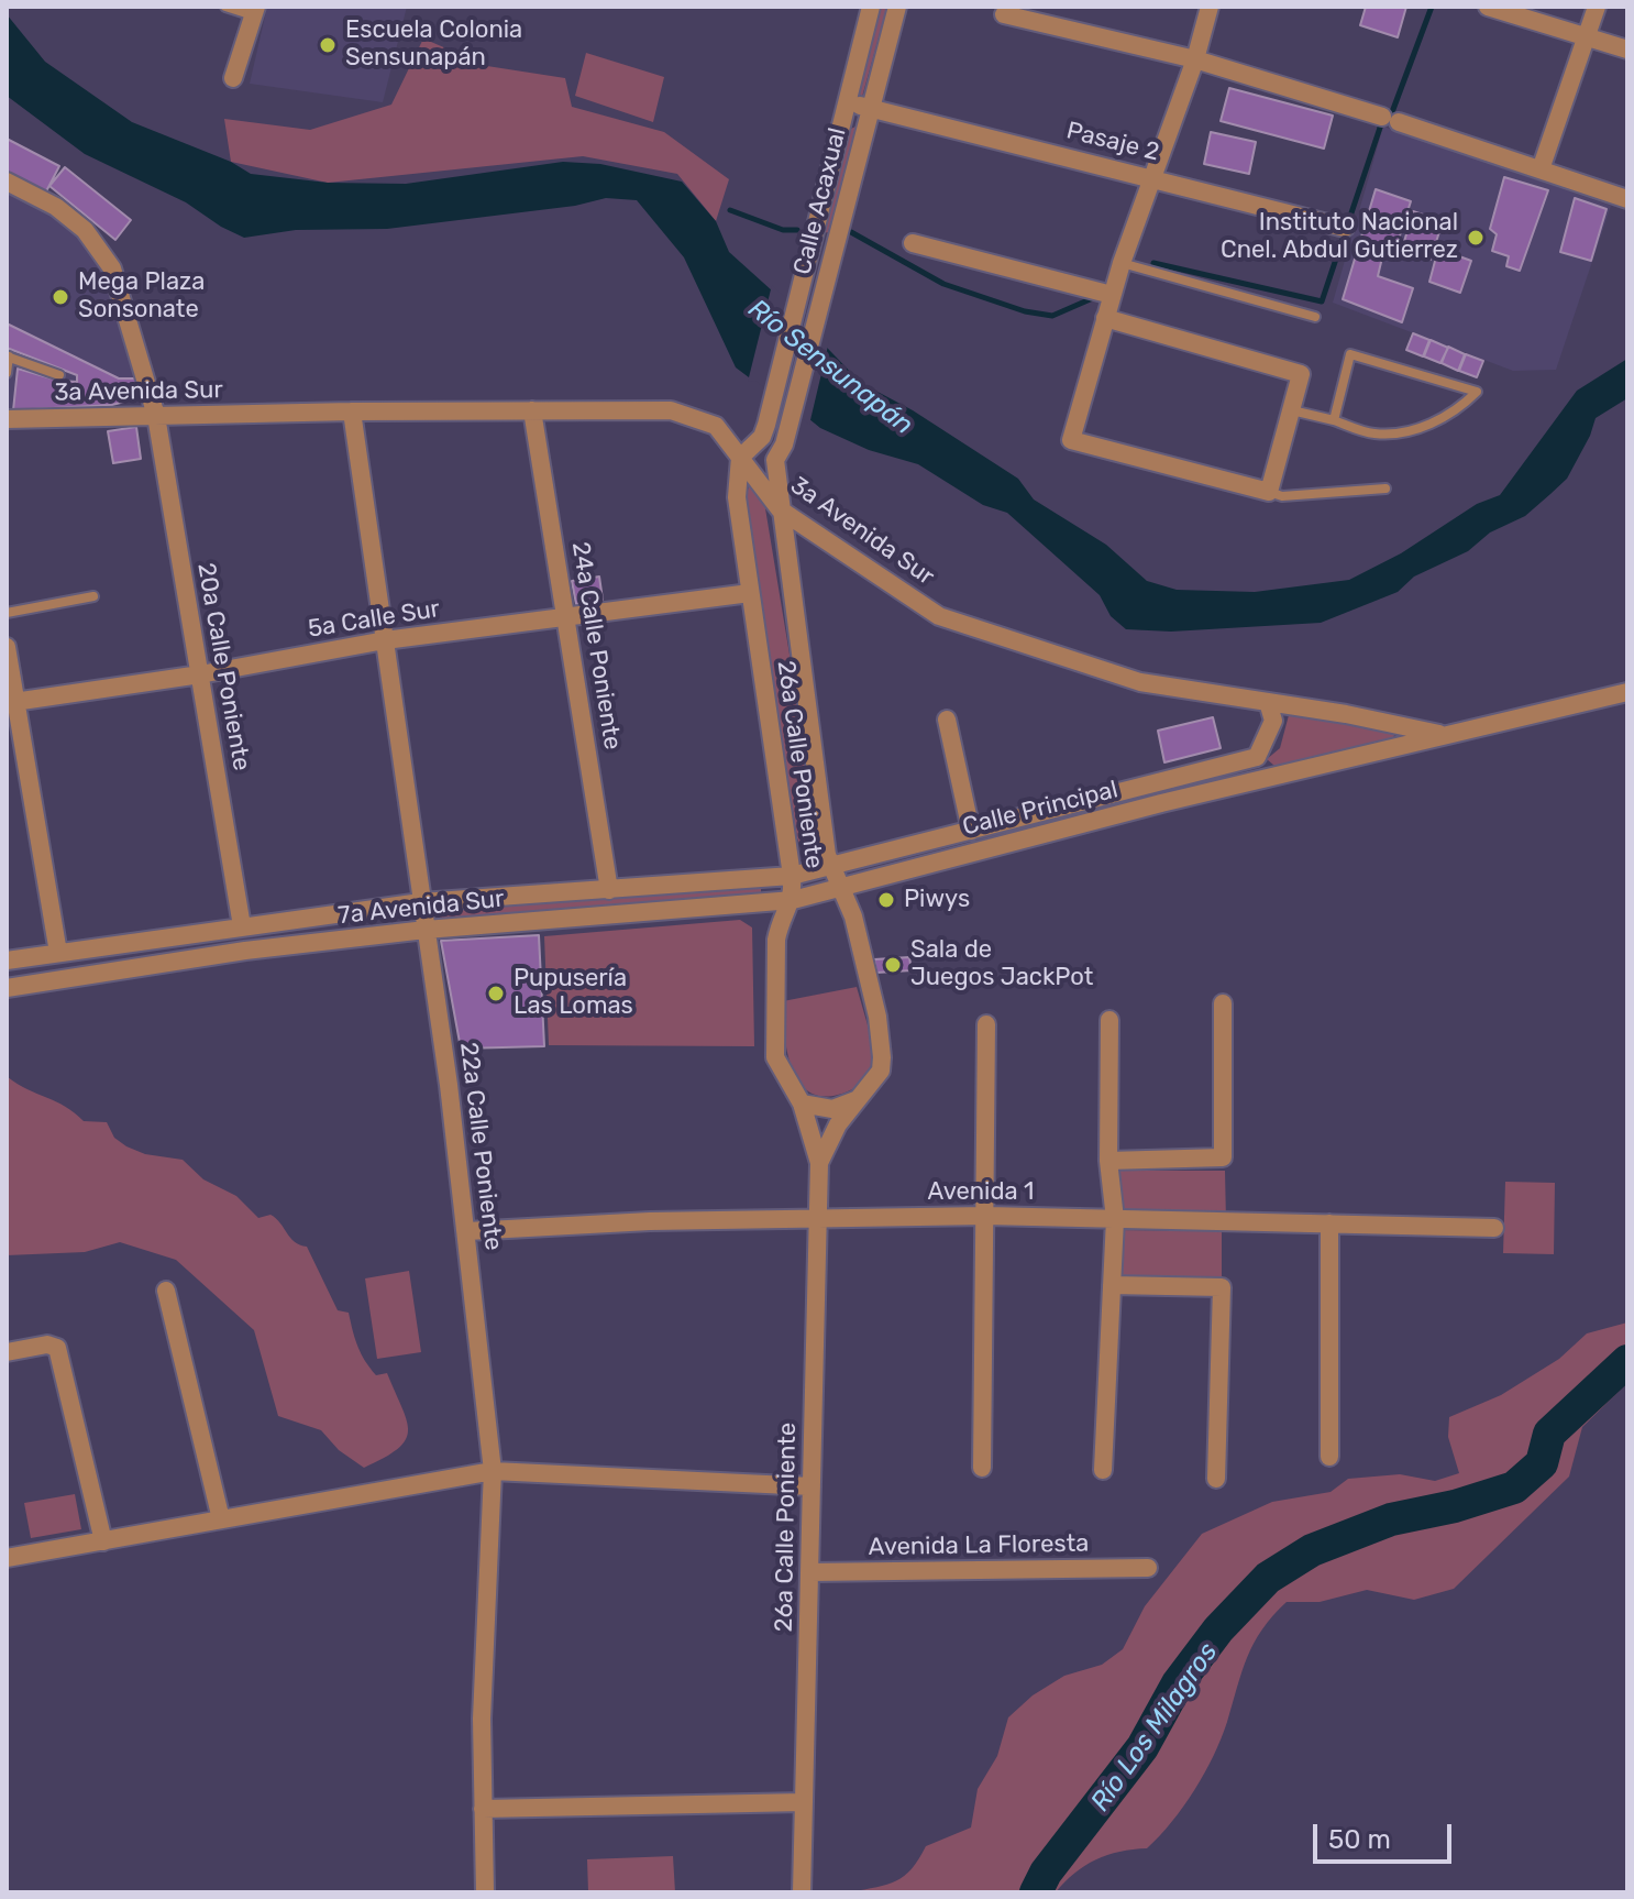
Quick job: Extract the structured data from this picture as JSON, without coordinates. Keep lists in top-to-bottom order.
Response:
{
  "streets": {
    "street": [
      "Pasaje 2",
      "Calle Acaxual",
      "3a Avenida Sur",
      "5a Calle Sur",
      "24a Calle Poniente",
      "20a Calle Poniente",
      "26a Calle Poniente",
      "Calle Principal",
      "7a Avenida Sur",
      "22a Calle Poniente",
      "Avenida 1",
      "Avenida La Floresta"
    ]
  },
  "crossings": [
    ["Pasaje 2", "Calle Acaxual"],
    ["Calle Acaxual", "3a Avenida Sur"],
    ["Calle Acaxual", "26a Calle Poniente"],
    ["3a Avenida Sur", "24a Calle Poniente"],
    ["3a Avenida Sur", "20a Calle Poniente"],
    ["3a Avenida Sur", "26a Calle Poniente"],
    ["3a Avenida Sur", "Calle Principal"],
    ["3a Avenida Sur", "22a Calle Poniente"],
    ["5a Calle Sur", "24a Calle Poniente"],
    ["5a Calle Sur", "20a Calle Poniente"],
    ["5a Calle Sur", "26a Calle Poniente"],
    ["5a Calle Sur", "22a Calle Poniente"],
    ["24a Calle Poniente", "7a Avenida Sur"],
    ["20a Calle Poniente", "7a Avenida Sur"],
    ["26a Calle Poniente", "Calle Principal"],
    ["26a Calle Poniente", "7a Avenida Sur"],
    ["26a Calle Poniente", "Avenida 1"],
    ["26a Calle Poniente", "Avenida La Floresta"],
    ["Calle Principal", "7a Avenida Sur"],
    ["7a Avenida Sur", "22a Calle Poniente"],
    ["22a Calle Poniente", "Avenida 1"]
  ],
  "water": ["Río Sensunapán", "Río Los Milagros"],
  "places": [
    "Escuela Colonia Sensunapán",
    "Instituto Nacional Cnel. Abdul Gutierrez",
    "Mega Plaza Sonsonate",
    "Piwys",
    "Sala de Juegos JackPot",
    "Pupusería Las Lomas"
  ],
  "scale_bar": "50 m"
}
